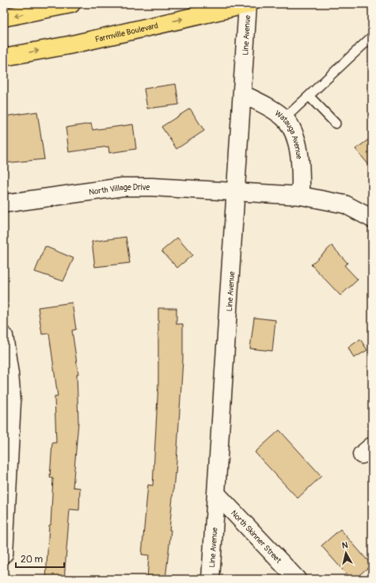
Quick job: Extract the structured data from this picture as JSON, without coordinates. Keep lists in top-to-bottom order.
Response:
{
  "streets": {
    "main road": ["Farmville Boulevard"],
    "street": [
      "Line Avenue",
      "Watauga Avenue",
      "North Village Drive",
      "North Skinner Street"
    ]
  },
  "crossings": [
    ["Farmville Boulevard", "Line Avenue"],
    ["Line Avenue", "Watauga Avenue"],
    ["Line Avenue", "North Village Drive"],
    ["Line Avenue", "North Skinner Street"]
  ],
  "one_way": ["Farmville Boulevard"],
  "scale_bar": "20 m",
  "north": "top"
}
